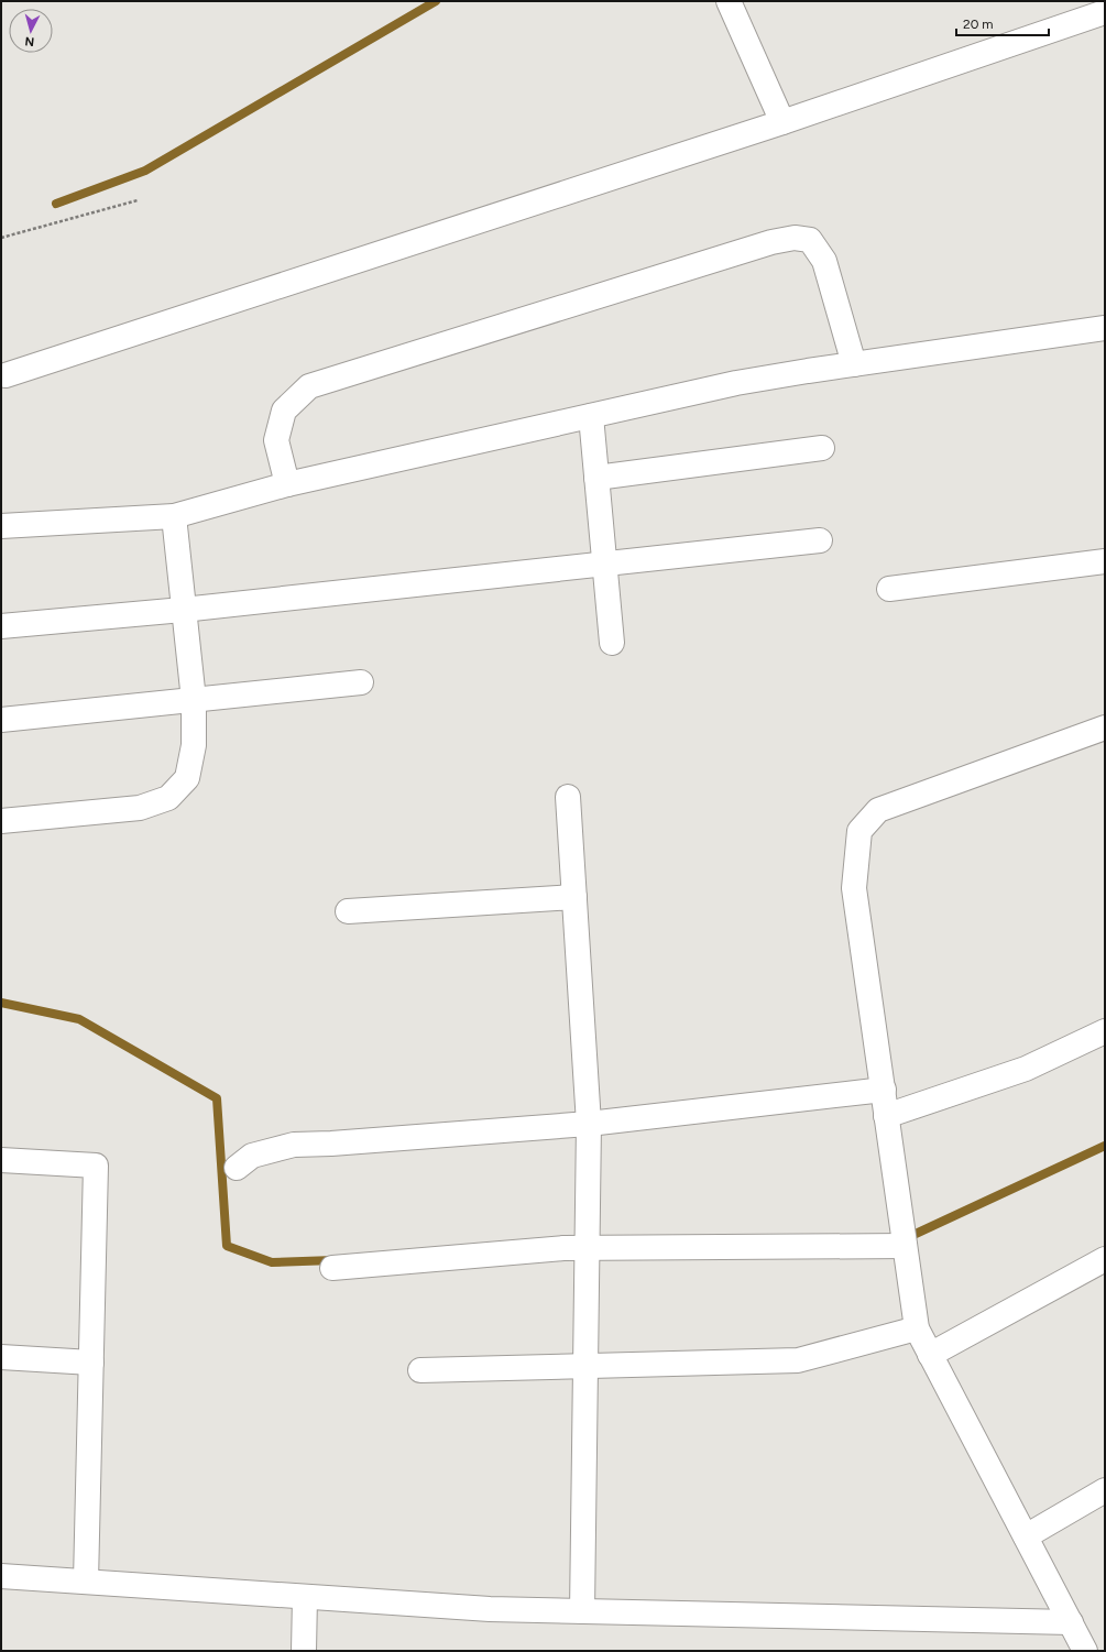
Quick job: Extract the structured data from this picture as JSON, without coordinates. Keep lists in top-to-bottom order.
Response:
{
  "scale_bar": "20 m",
  "north": "bottom"
}
